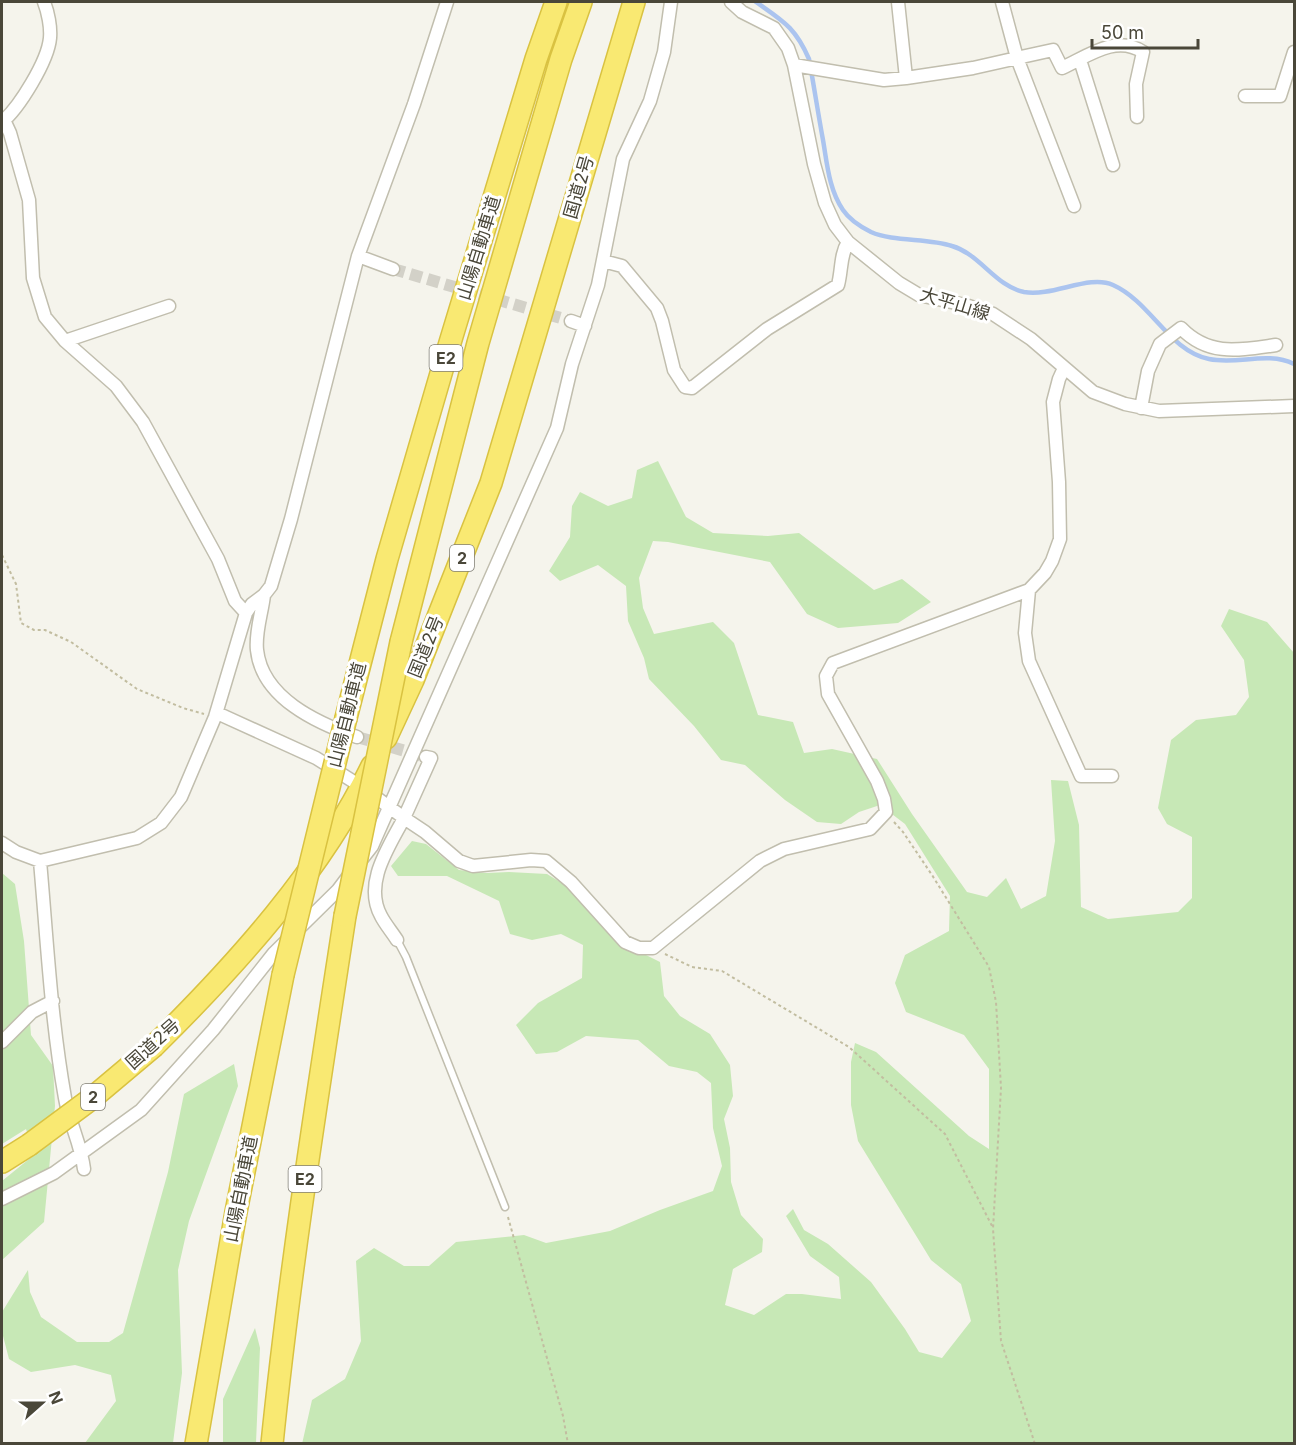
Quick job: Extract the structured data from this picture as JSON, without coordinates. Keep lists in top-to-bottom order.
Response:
{
  "streets": {
    "highway": [
      "国道2号",
      "山陽自動車道",
      "E2",
      "2"
    ],
    "street": ["大平山線"]
  },
  "scale_bar": "50 m",
  "north": "right"
}
